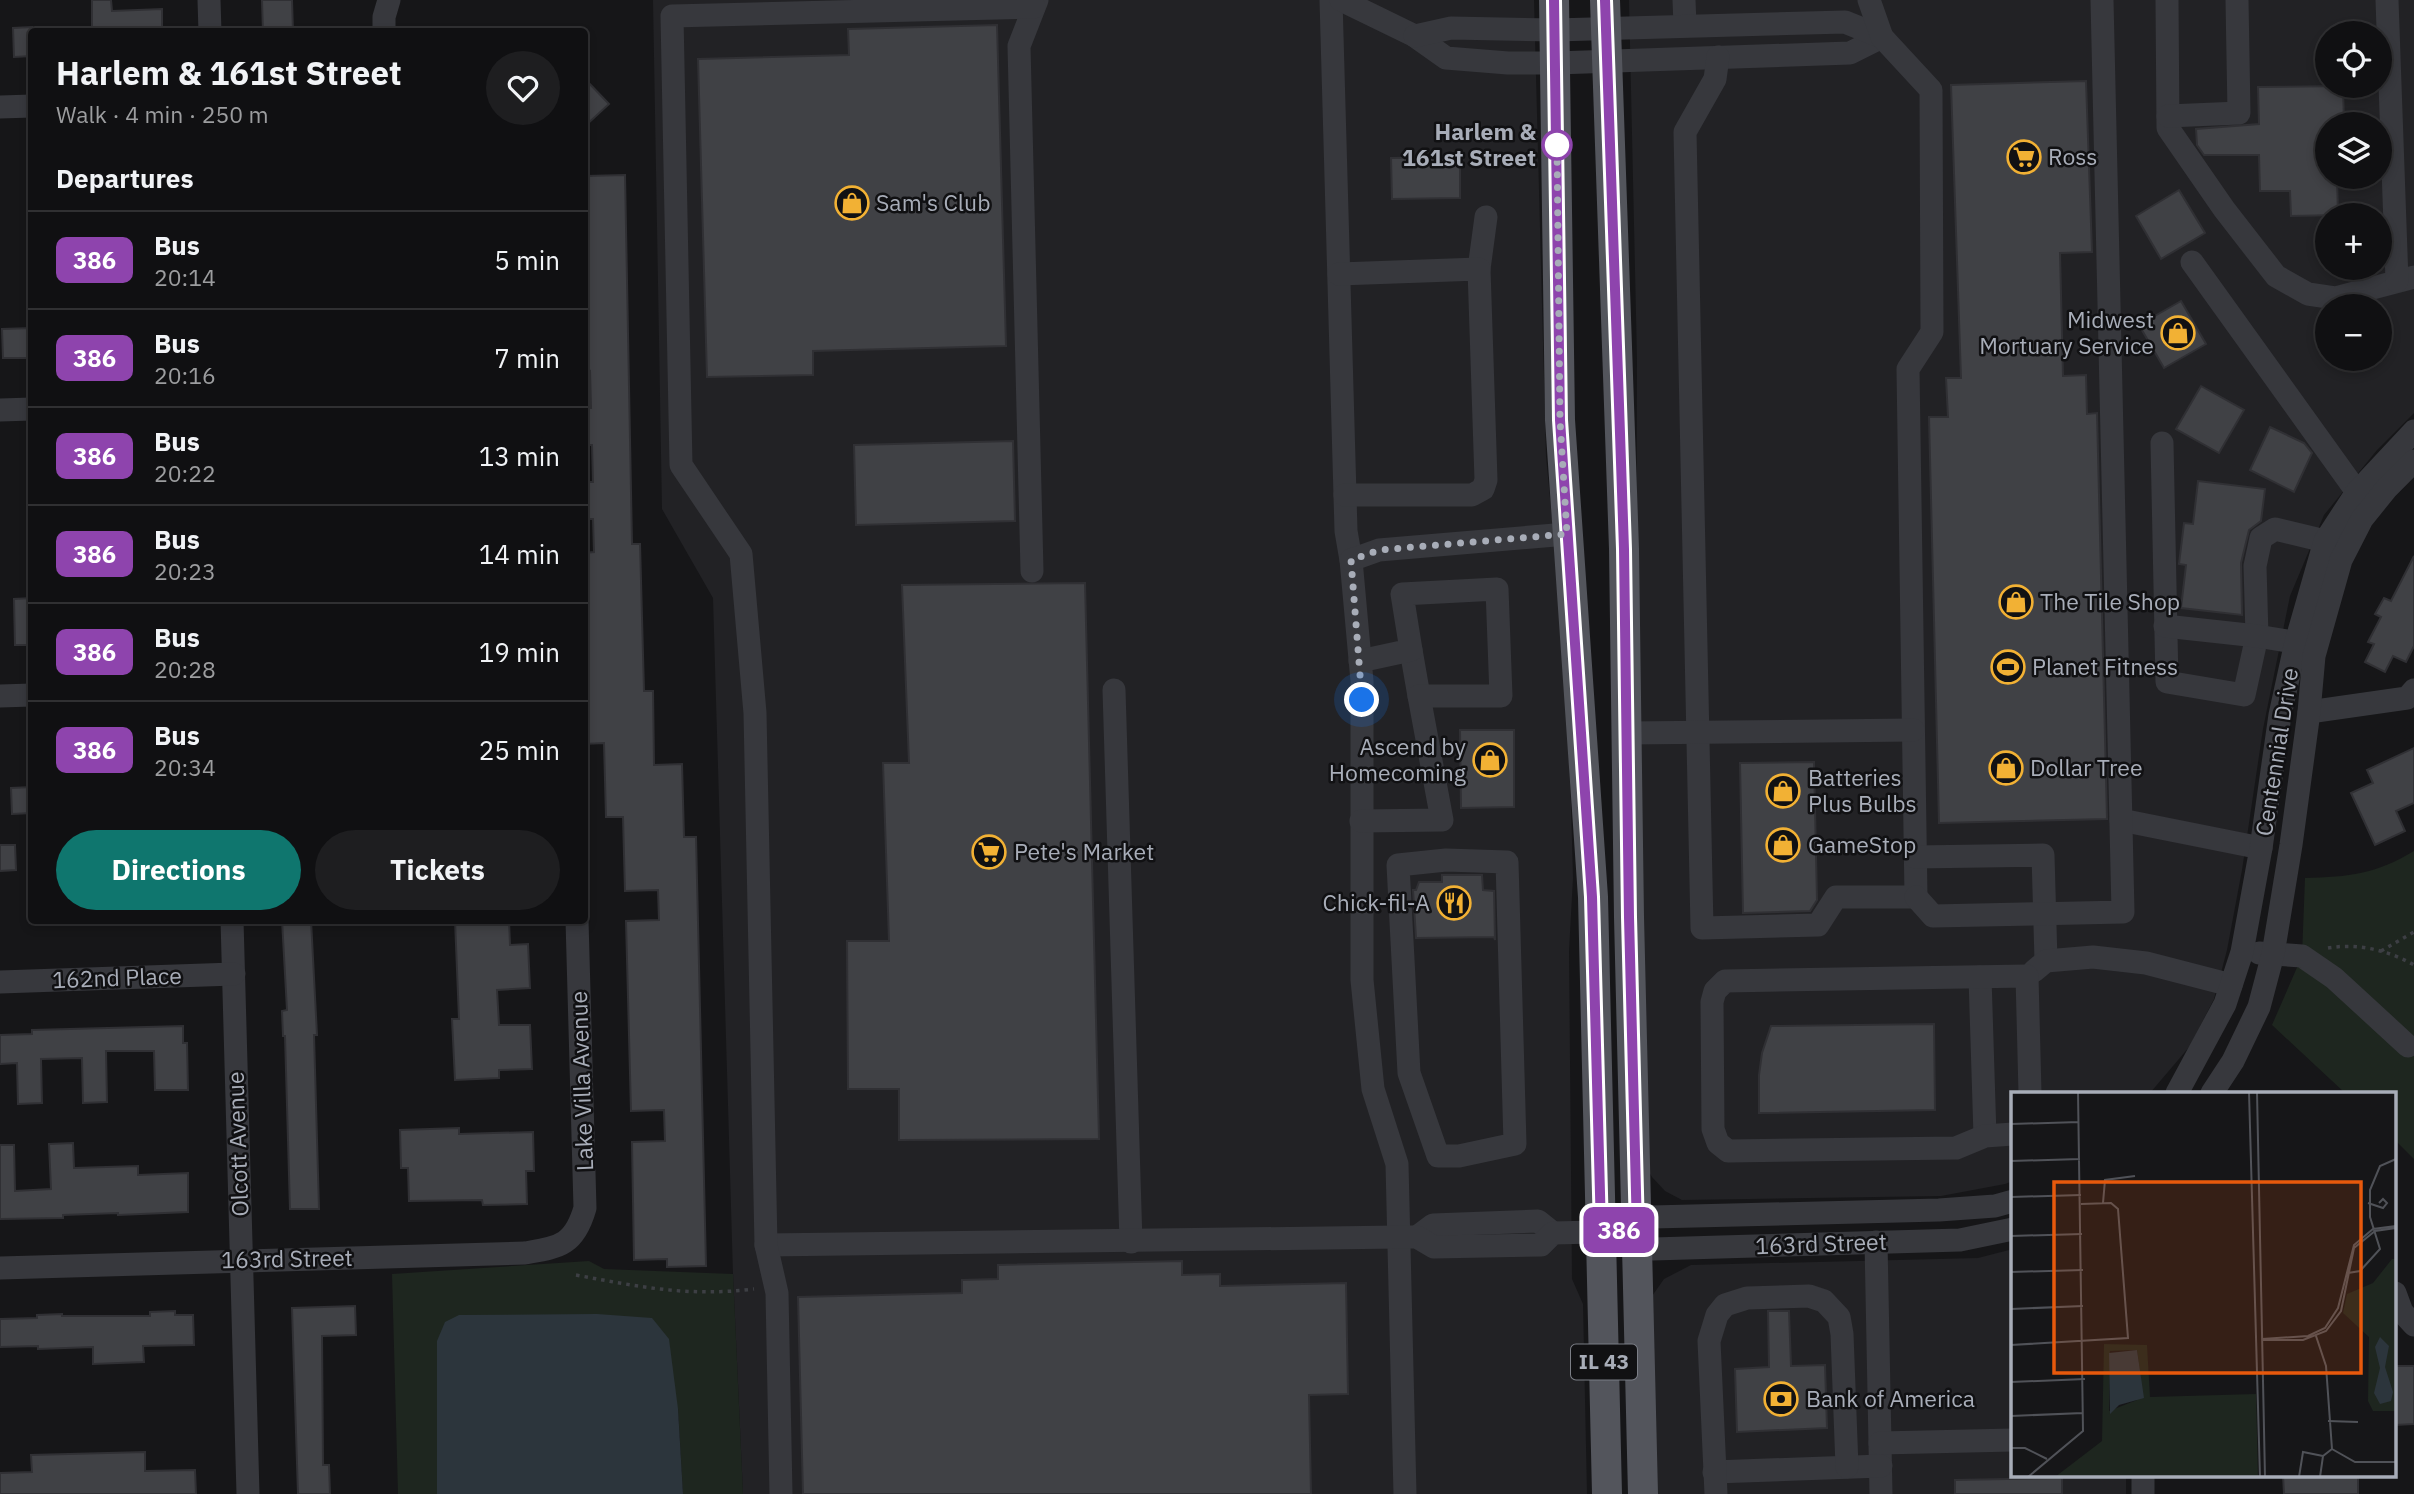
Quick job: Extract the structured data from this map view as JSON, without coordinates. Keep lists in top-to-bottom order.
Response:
{
  "streets": {
    "main road": ["IL 43"],
    "street": [
      "Centennial Drive",
      "162nd Place",
      "Lake Villa Avenue",
      "Olcott Avenue",
      "163rd Street"
    ]
  },
  "crossings": [
    ["162nd Place", "Olcott Avenue"],
    ["Lake Villa Avenue", "163rd Street"],
    ["Olcott Avenue", "163rd Street"],
    ["163rd Street", "IL 43"]
  ],
  "places": {
    "other": ["Harlem & 161st Street"],
    "supermarket": ["Ross", "Pete's Market"],
    "shop": [
      "Sam's Club",
      "Midwest Mortuary Service",
      "The Tile Shop",
      "Ascend by Homecoming",
      "Dollar Tree",
      "Batteries Plus Bulbs",
      "GameStop"
    ],
    "sports": ["Planet Fitness"],
    "restaurant": ["Chick-fil-A"],
    "bank": ["Bank of America"]
  },
  "lines": ["bus line 386"],
  "page": {
    "on_map": "386",
    "map_buttons": ["+", "−"],
    "heading": [
      ["Harlem & 161st Street", "Walk · 4 min · 250 m"],
      "Departures"
    ],
    "list": [
      {
        "mark": "386",
        "name": "Bus",
        "note": "20:14",
        "value": "5 min"
      },
      {
        "mark": "386",
        "name": "Bus",
        "note": "20:16",
        "value": "7 min"
      },
      {
        "mark": "386",
        "name": "Bus",
        "note": "20:22",
        "value": "13 min"
      },
      {
        "mark": "386",
        "name": "Bus",
        "note": "20:23",
        "value": "14 min"
      },
      {
        "mark": "386",
        "name": "Bus",
        "note": "20:28",
        "value": "19 min"
      },
      {
        "mark": "386",
        "name": "Bus",
        "note": "20:34",
        "value": "25 min"
      }
    ],
    "buttons": ["Directions", "Tickets"]
  }
}
